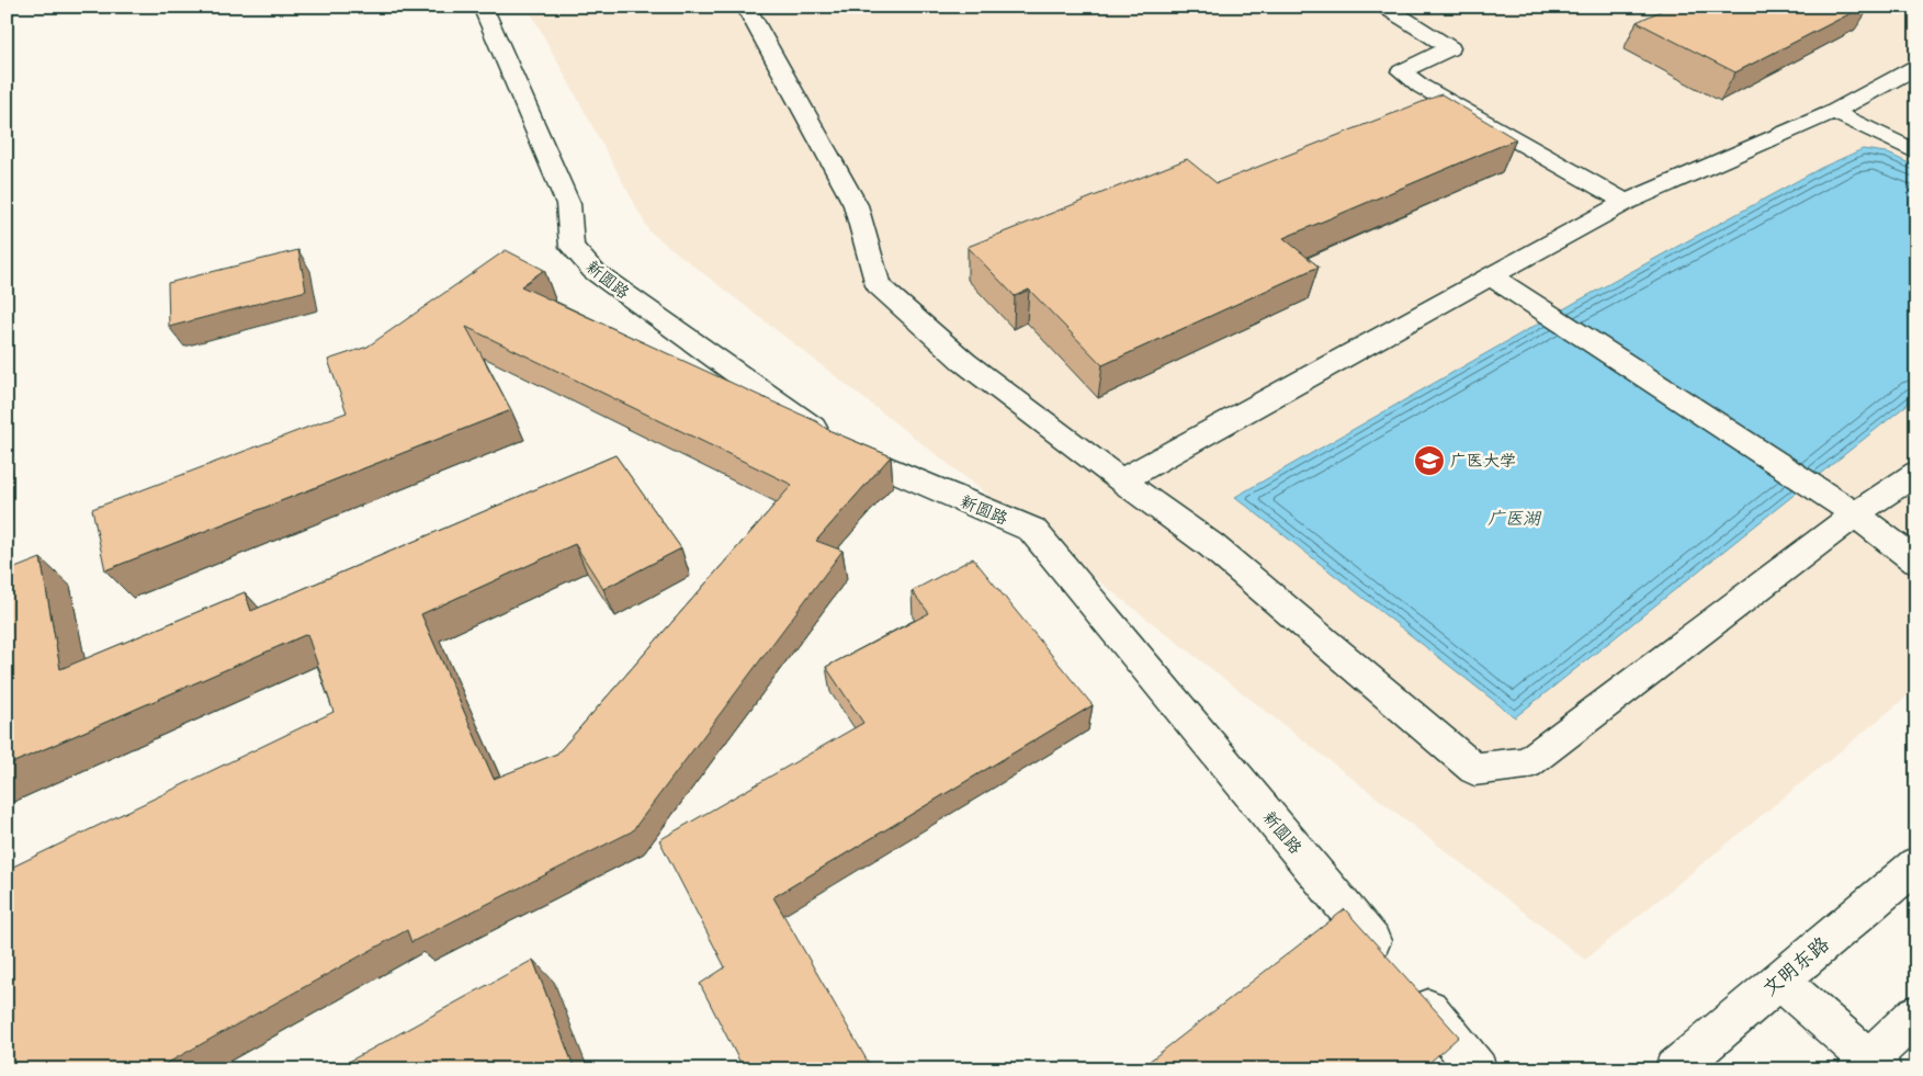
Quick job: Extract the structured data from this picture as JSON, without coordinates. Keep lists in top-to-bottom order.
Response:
{
  "streets": {
    "street": ["新圆路", "文明东路"]
  },
  "water": ["广医湖"],
  "places": {
    "school or university": ["广医大学"]
  }
}
